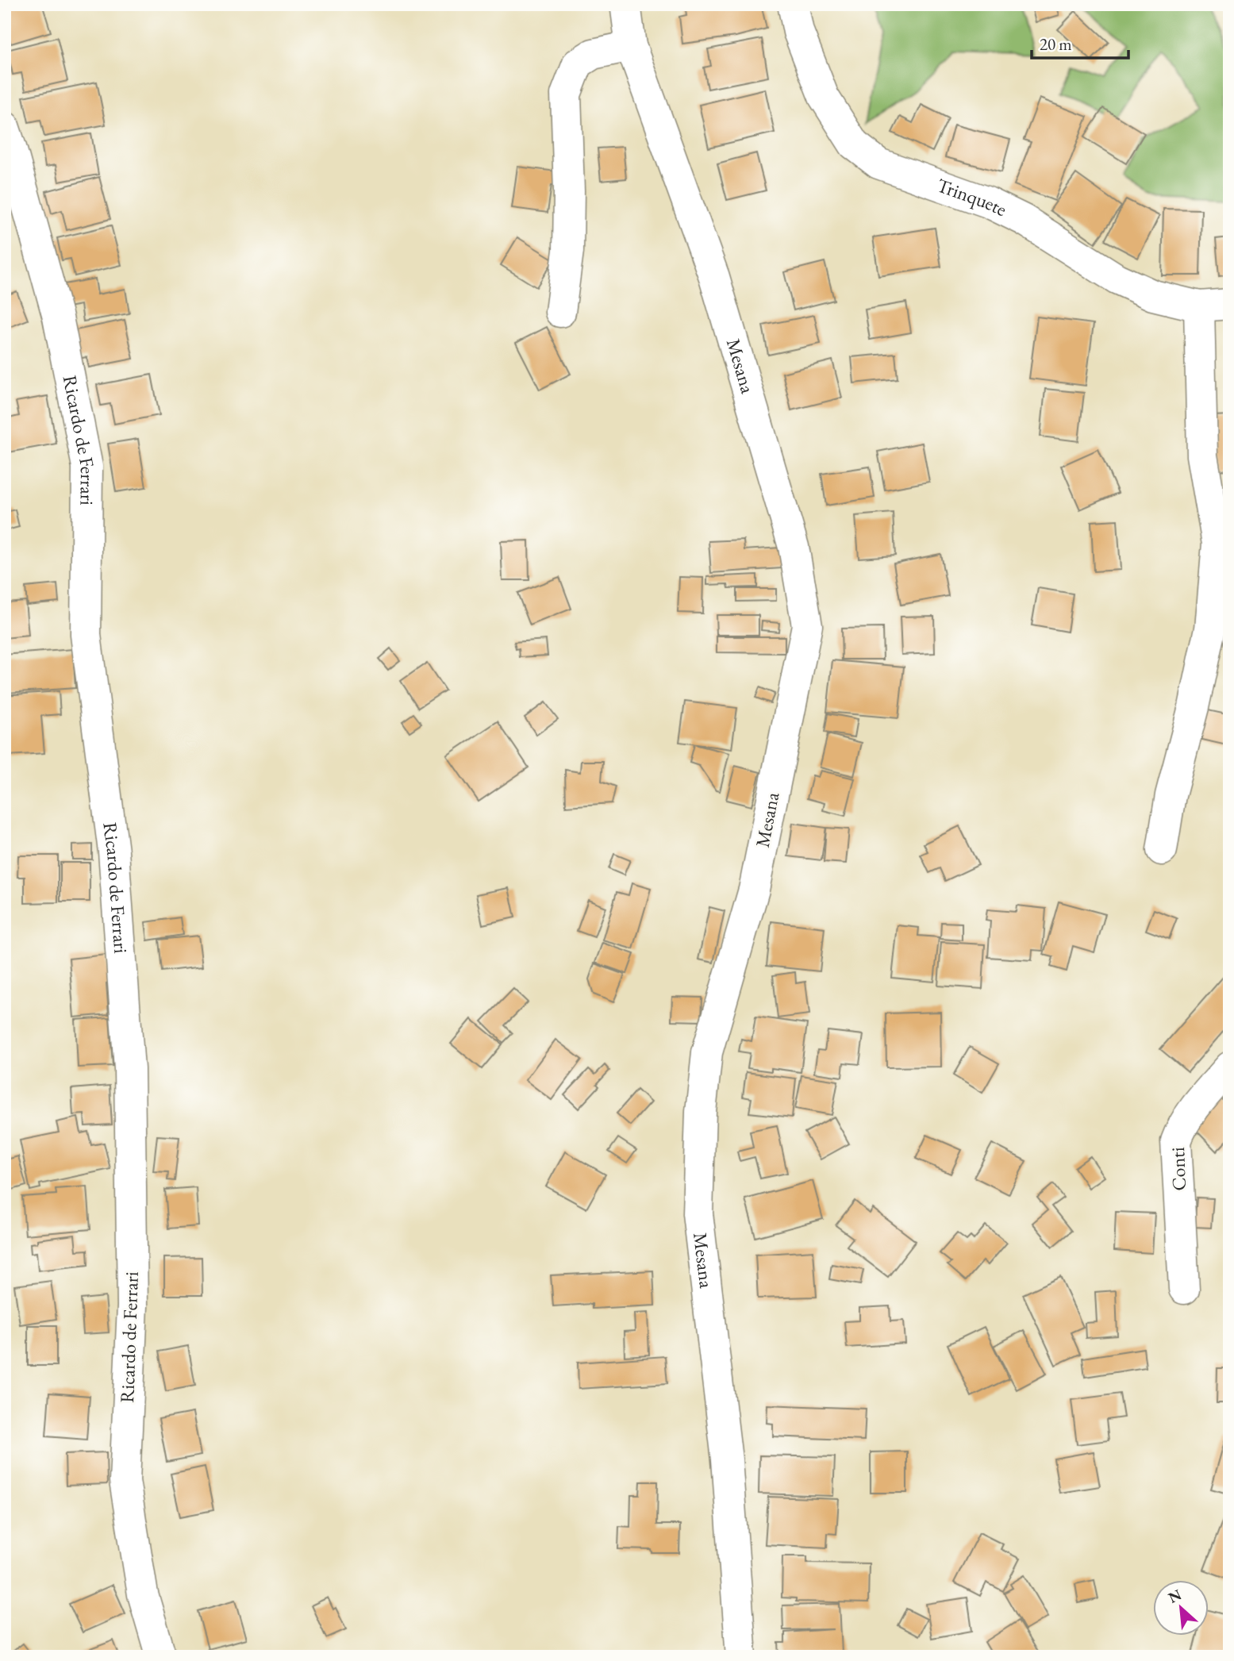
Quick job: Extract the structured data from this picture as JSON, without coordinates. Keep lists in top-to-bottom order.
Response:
{
  "streets": {
    "street": [
      "Trinquete",
      "Mesana",
      "Ricardo de Ferrari",
      "Conti"
    ]
  },
  "scale_bar": "20 m",
  "north": "top left"
}
